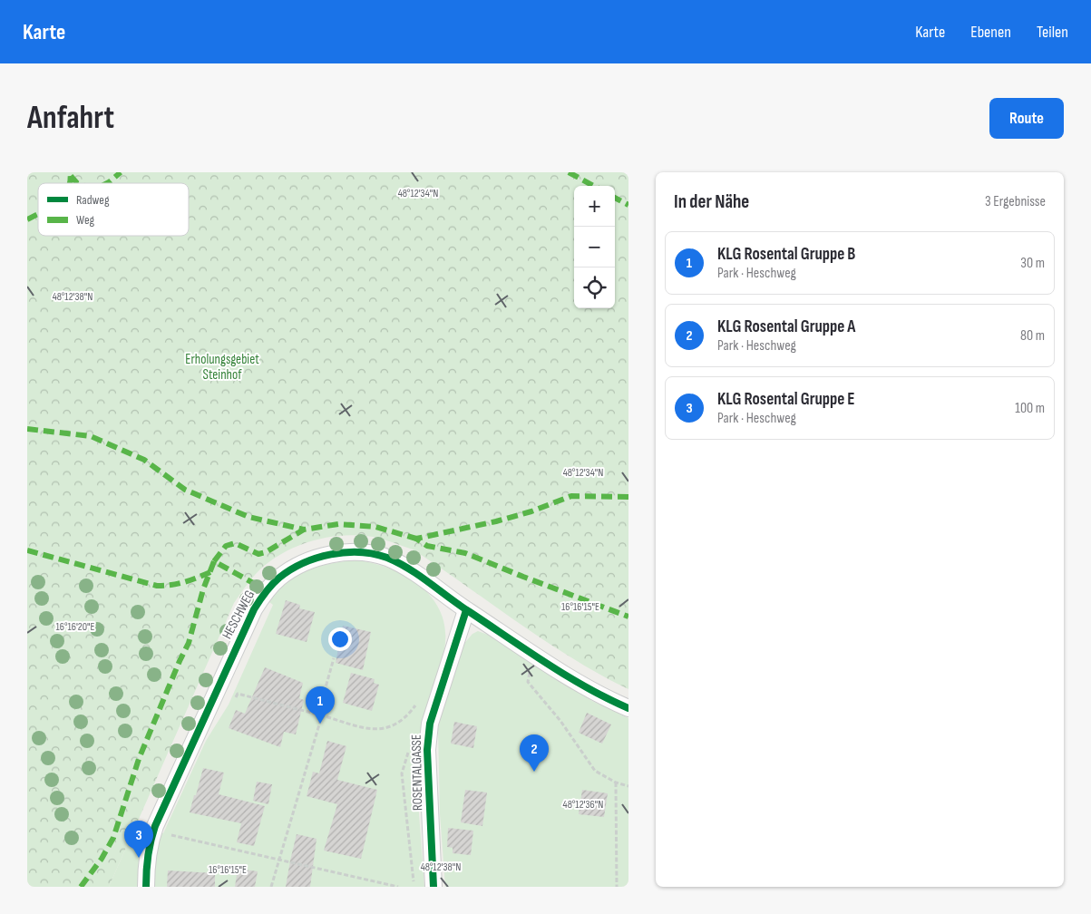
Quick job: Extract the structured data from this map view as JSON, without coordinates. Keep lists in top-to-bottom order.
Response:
{
  "streets": {
    "street": ["HESCHWEG", "ROSENTALGASSE"]
  },
  "crossings": [
    ["HESCHWEG", "ROSENTALGASSE"]
  ],
  "parks": ["Erholungsgebiet Steinhof"],
  "legend": ["Radweg", "Weg"],
  "page": {
    "header": "Karte",
    "nav": ["Karte", "Ebenen", "Teilen"],
    "buttons": "Route",
    "title": "Anfahrt",
    "heading": ["In der Nähe", "3 Ergebnisse"],
    "map_buttons": ["+", "−"],
    "list": [
      {
        "mark": "1",
        "name": "KLG Rosental Gruppe B",
        "note": "Park · Heschweg",
        "value": "30 m"
      },
      {
        "mark": "2",
        "name": "KLG Rosental Gruppe A",
        "note": "Park · Heschweg",
        "value": "80 m"
      },
      {
        "mark": "3",
        "name": "KLG Rosental Gruppe E",
        "note": "Park · Heschweg",
        "value": "100 m"
      }
    ],
    "pins": ["1", "2", "3"]
  },
  "coordinates": [
    "48°12'34\"N",
    "48°12'38\"N",
    "16°16'15\"E",
    "16°16'20\"E",
    "48°12'36\"N"
  ]
}
